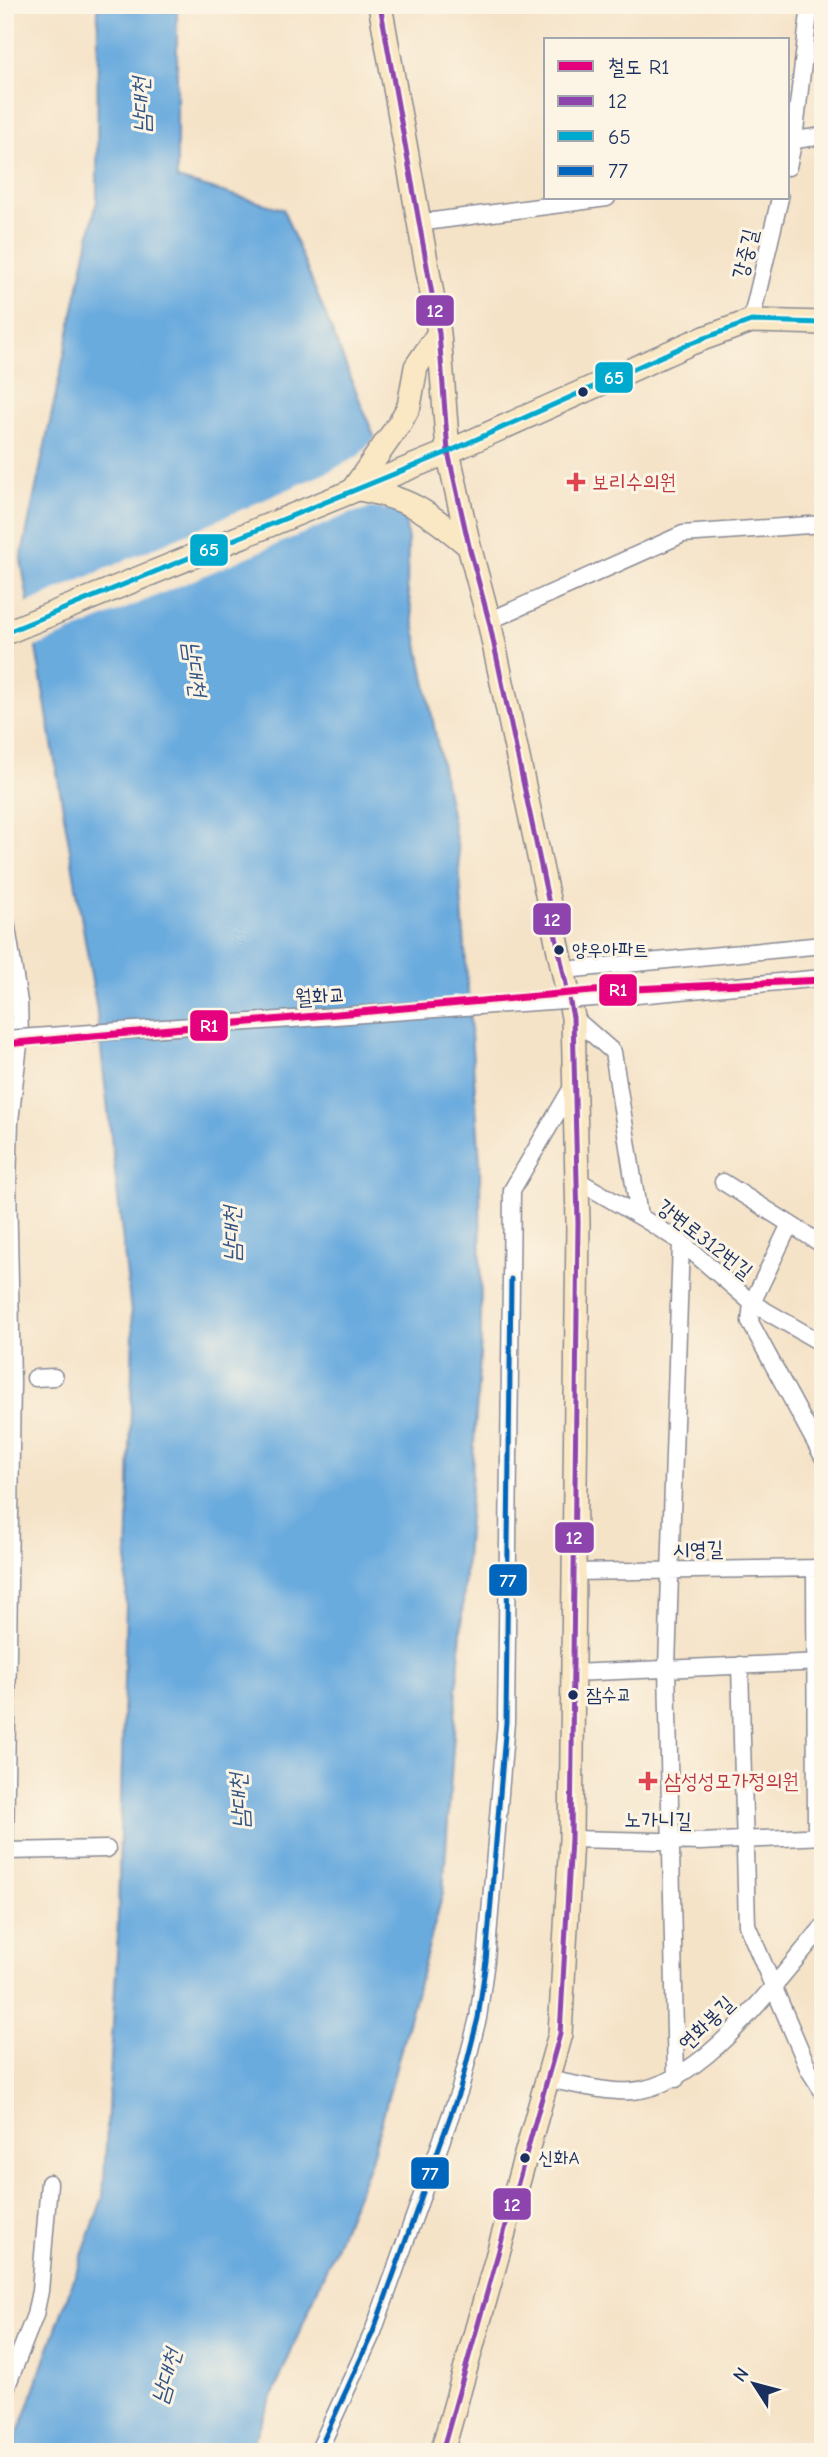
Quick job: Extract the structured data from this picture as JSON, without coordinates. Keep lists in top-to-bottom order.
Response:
{
  "streets": {
    "street": [
      "강중길",
      "월화교",
      "강변로312번길",
      "시영길",
      "노가니길",
      "연화봉길"
    ]
  },
  "water": ["남대천"],
  "places": {
    "health": ["보리수의원", "삼성성모가정의원"],
    "other": ["양우아파트", "잠수교", "신화A"]
  },
  "lines": [
    "transit line 12",
    "transit line 65",
    "rail line R1",
    "transit line 77"
  ],
  "legend": [
    "철도 R1",
    "12",
    "65",
    "77"
  ],
  "north": "top left"
}
